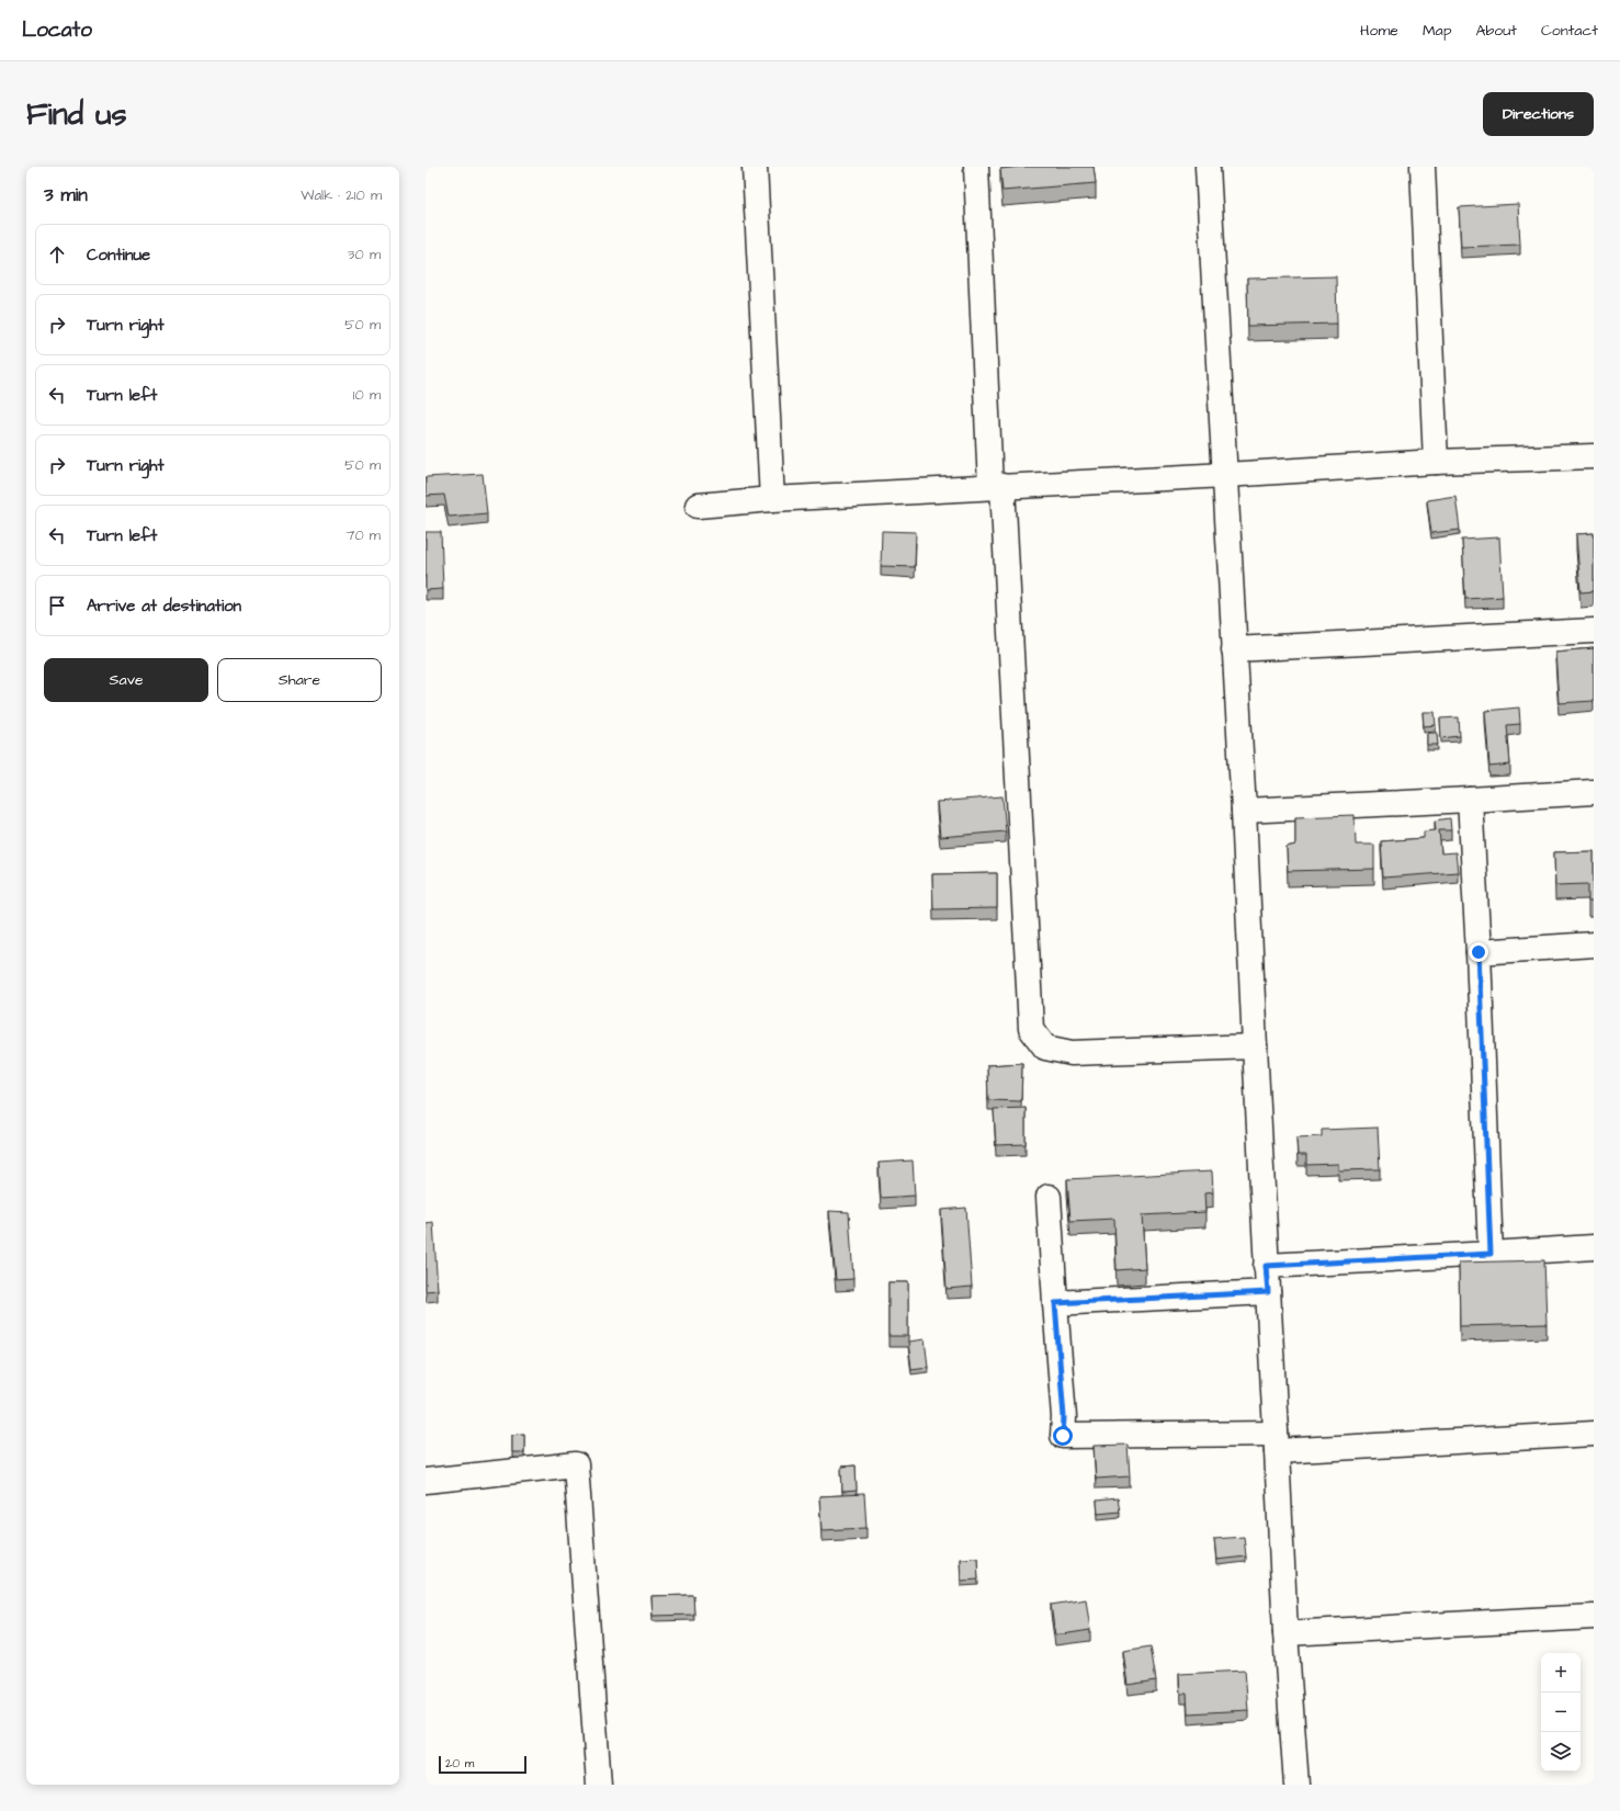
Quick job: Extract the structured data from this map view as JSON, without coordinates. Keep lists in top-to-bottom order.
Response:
{
  "scale_bar": "20 m",
  "page": {
    "header": "Locato",
    "nav": [
      "Home",
      "Map",
      "About",
      "Contact"
    ],
    "buttons": [
      "Directions",
      ["Save", "Share"]
    ],
    "title": "Find us",
    "heading": ["3 min", "Walk · 210 m"],
    "list": [
      ["Continue", "30 m"],
      ["Turn right", "50 m"],
      ["Turn left", "10 m"],
      ["Turn right", "50 m"],
      ["Turn left", "70 m"],
      "Arrive at destination"
    ],
    "map_buttons": ["+", "−"],
    "scale": "20 m"
  }
}
